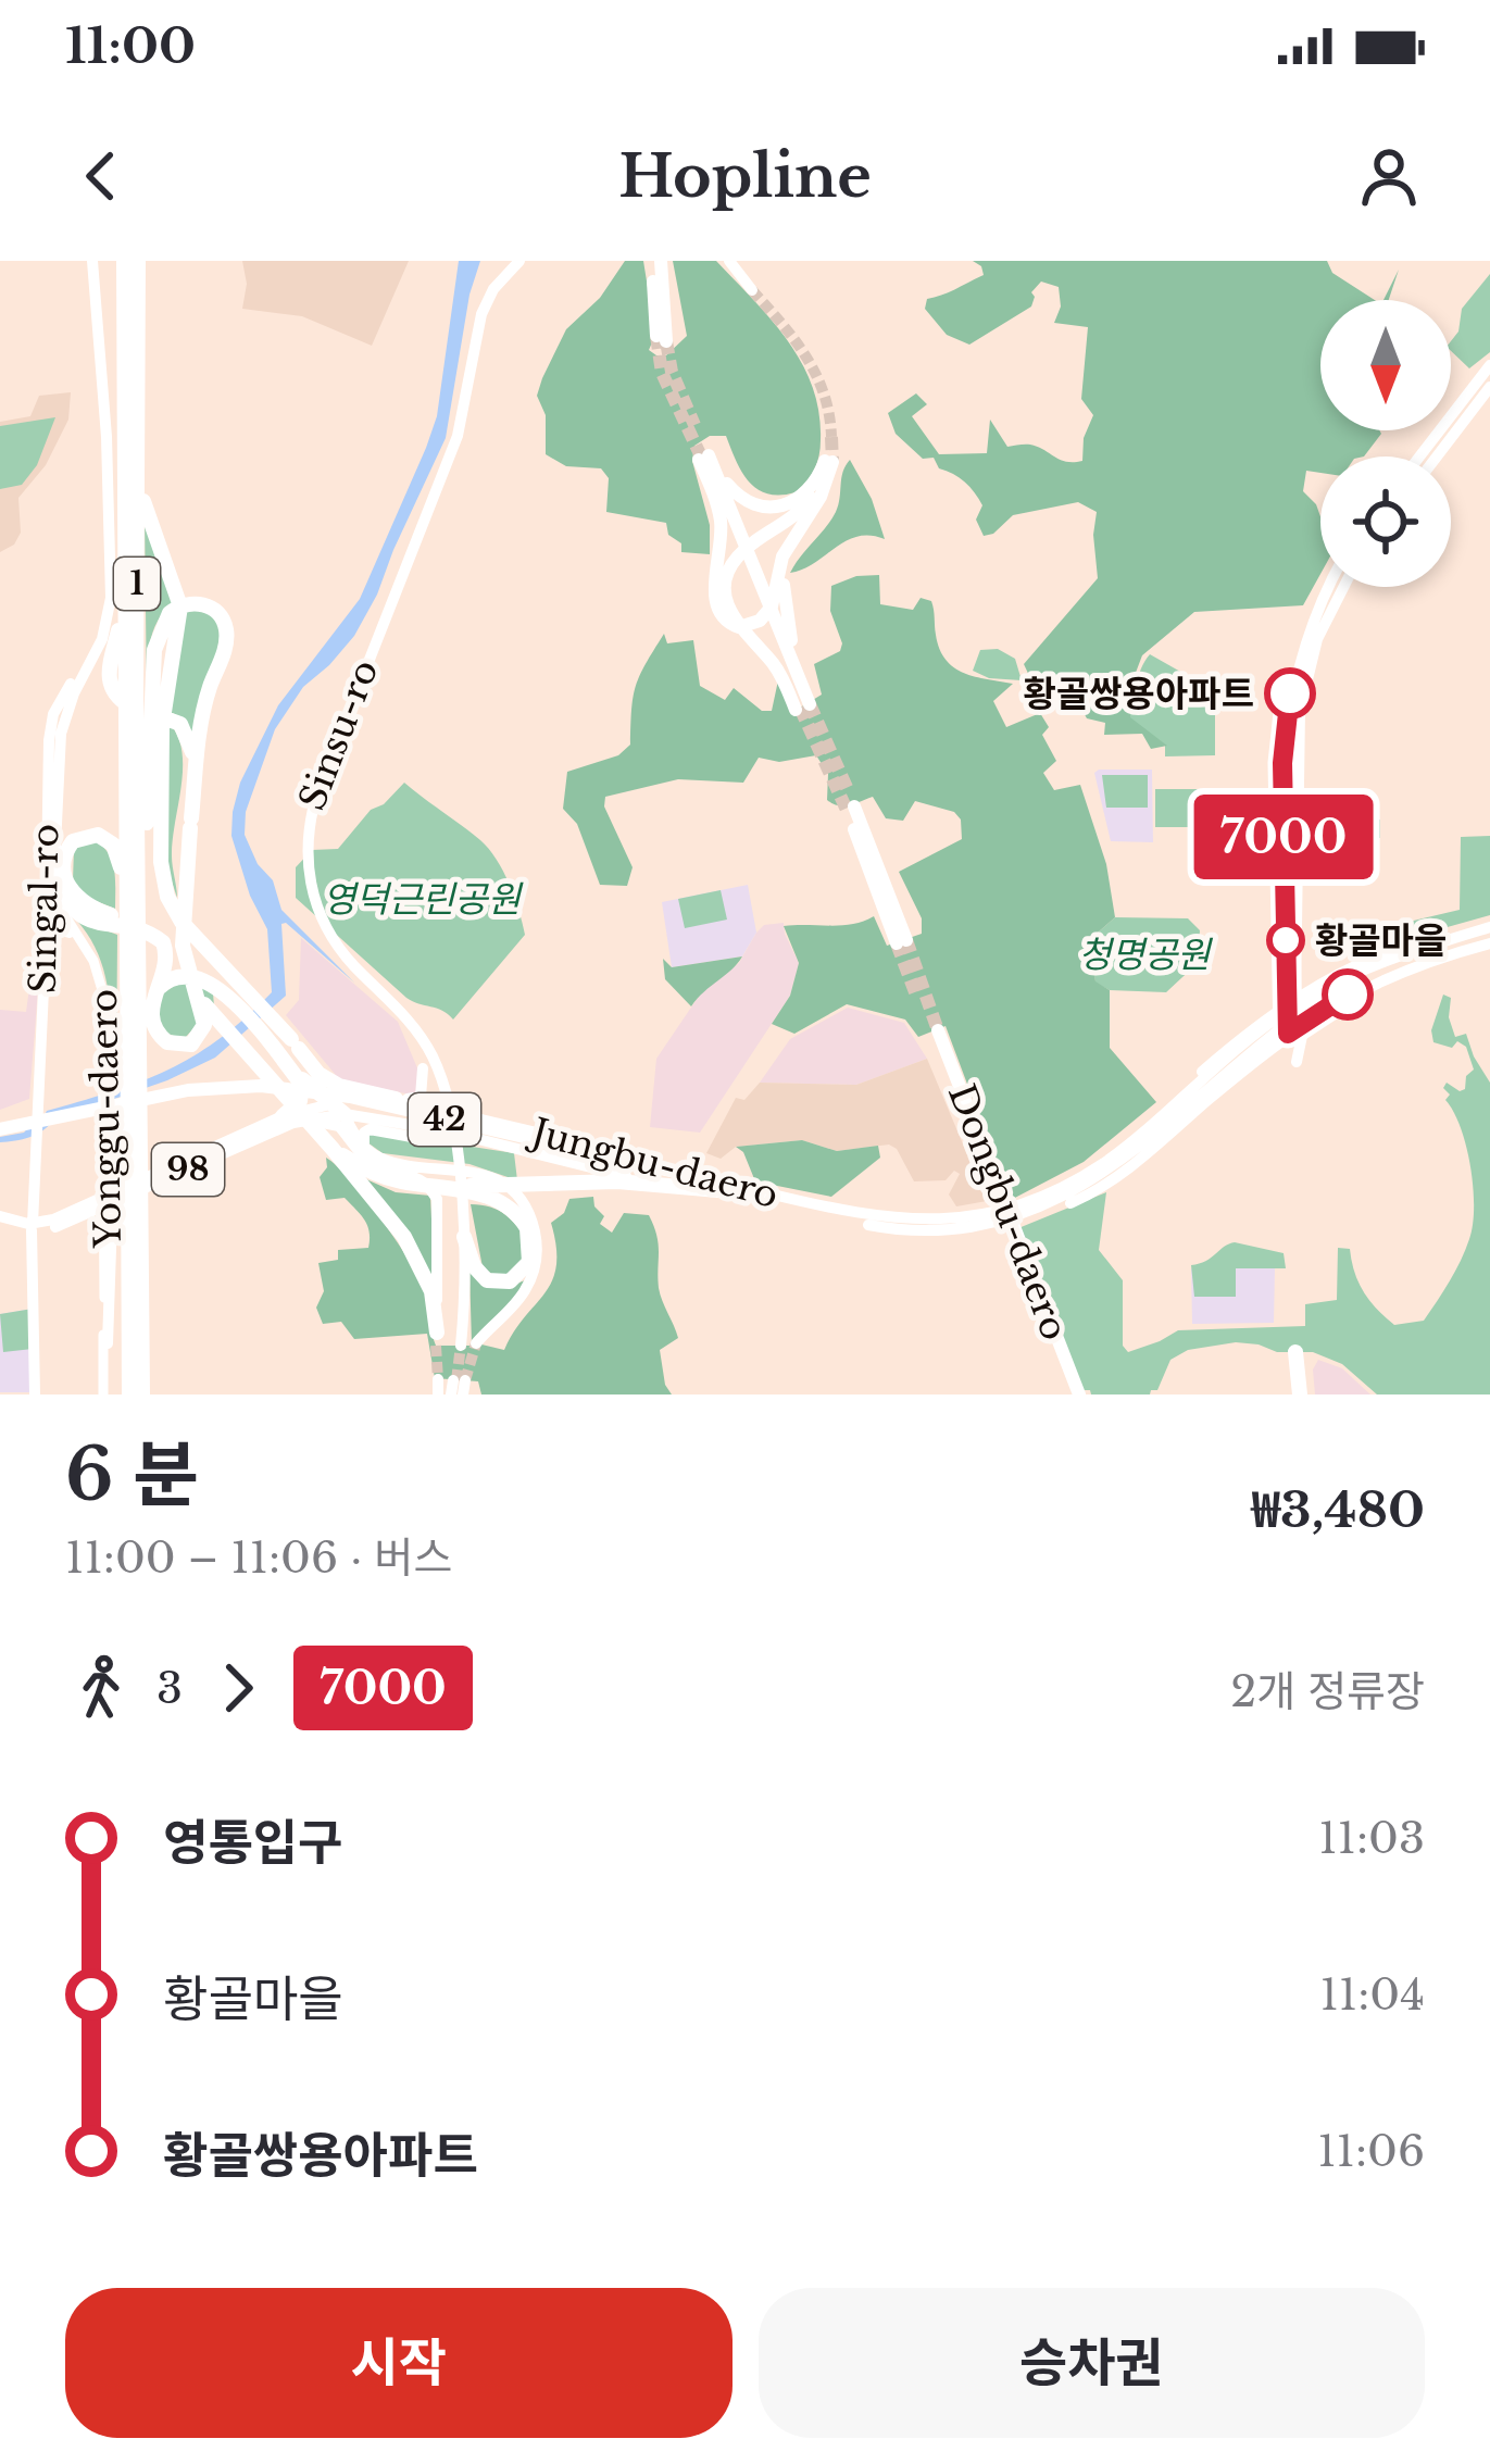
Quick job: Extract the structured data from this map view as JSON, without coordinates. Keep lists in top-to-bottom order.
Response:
{
  "streets": {
    "highway": ["1", "42", "Dongbu-daero"],
    "main road": [
      "Sinsu-ro",
      "Singal-ro",
      "Yonggu-daero",
      "Jungbu-daero",
      "98"
    ]
  },
  "crossings": [
    ["1", "Jungbu-daero"],
    ["Singal-ro", "Yonggu-daero"],
    ["Singal-ro", "Jungbu-daero"],
    ["42", "Jungbu-daero"]
  ],
  "parks": ["영덕근린공원", "청명공원"],
  "places": ["황골쌍용아파트", "황골마을"],
  "lines": ["bus line 7000"],
  "north": "bottom",
  "page": {
    "status": "11:00",
    "header": "Hopline",
    "on_map": "7000",
    "heading": ["6 분", "11:00 – 11:06 · 버스", "₩3,480"],
    "legs": ["3", "7000", "2개 정류장"],
    "list": [
      {
        "name": "영통입구",
        "value": "11:03"
      },
      {
        "name": "황골마을",
        "value": "11:04"
      },
      {
        "name": "황골쌍용아파트",
        "value": "11:06"
      }
    ],
    "buttons": ["시작", "승차권"]
  }
}
